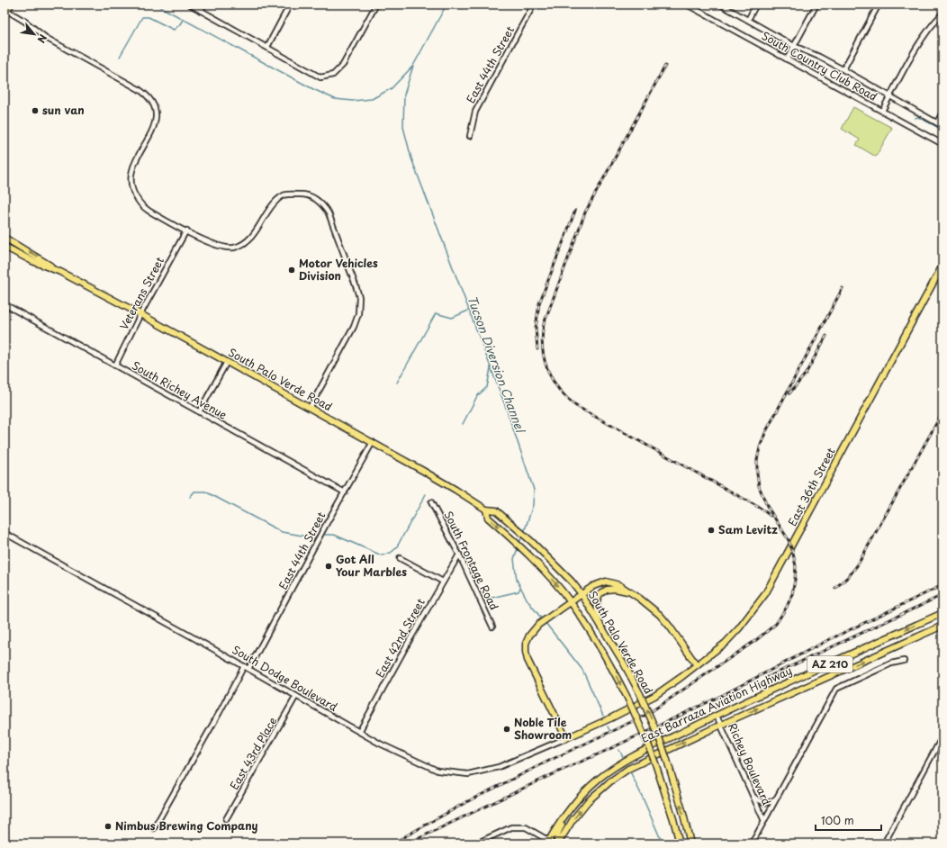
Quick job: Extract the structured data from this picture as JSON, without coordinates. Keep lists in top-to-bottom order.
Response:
{
  "streets": {
    "main road": [
      "South Palo Verde Road",
      "East 36th Street",
      "AZ 210",
      "East Barraza Aviation Highway"
    ],
    "street": [
      "East 44th Street",
      "South Country Club Road",
      "Veterans Street",
      "South Richey Avenue",
      "South Frontage Road",
      "East 42nd Street",
      "South Dodge Boulevard",
      "East 43rd Place",
      "Richey Boulevard"
    ]
  },
  "crossings": [
    ["East 44th Street", "South Palo Verde Road"],
    ["East 44th Street", "South Richey Avenue"],
    ["East 44th Street", "South Dodge Boulevard"],
    ["Veterans Street", "South Palo Verde Road"],
    ["Veterans Street", "South Richey Avenue"],
    ["East 36th Street", "South Dodge Boulevard"],
    ["South Frontage Road", "East 42nd Street"],
    ["East 42nd Street", "South Dodge Boulevard"],
    ["South Dodge Boulevard", "East 43rd Place"],
    ["East Barraza Aviation Highway", "Richey Boulevard"]
  ],
  "water": ["Tucson Diversion Channel"],
  "places": [
    "sun van",
    "Motor Vehicles Division",
    "Sam Levitz",
    "Got All Your Marbles",
    "Noble Tile Showroom",
    "Nimbus Brewing Company"
  ],
  "scale_bar": "100 m",
  "north": "bottom right"
}
